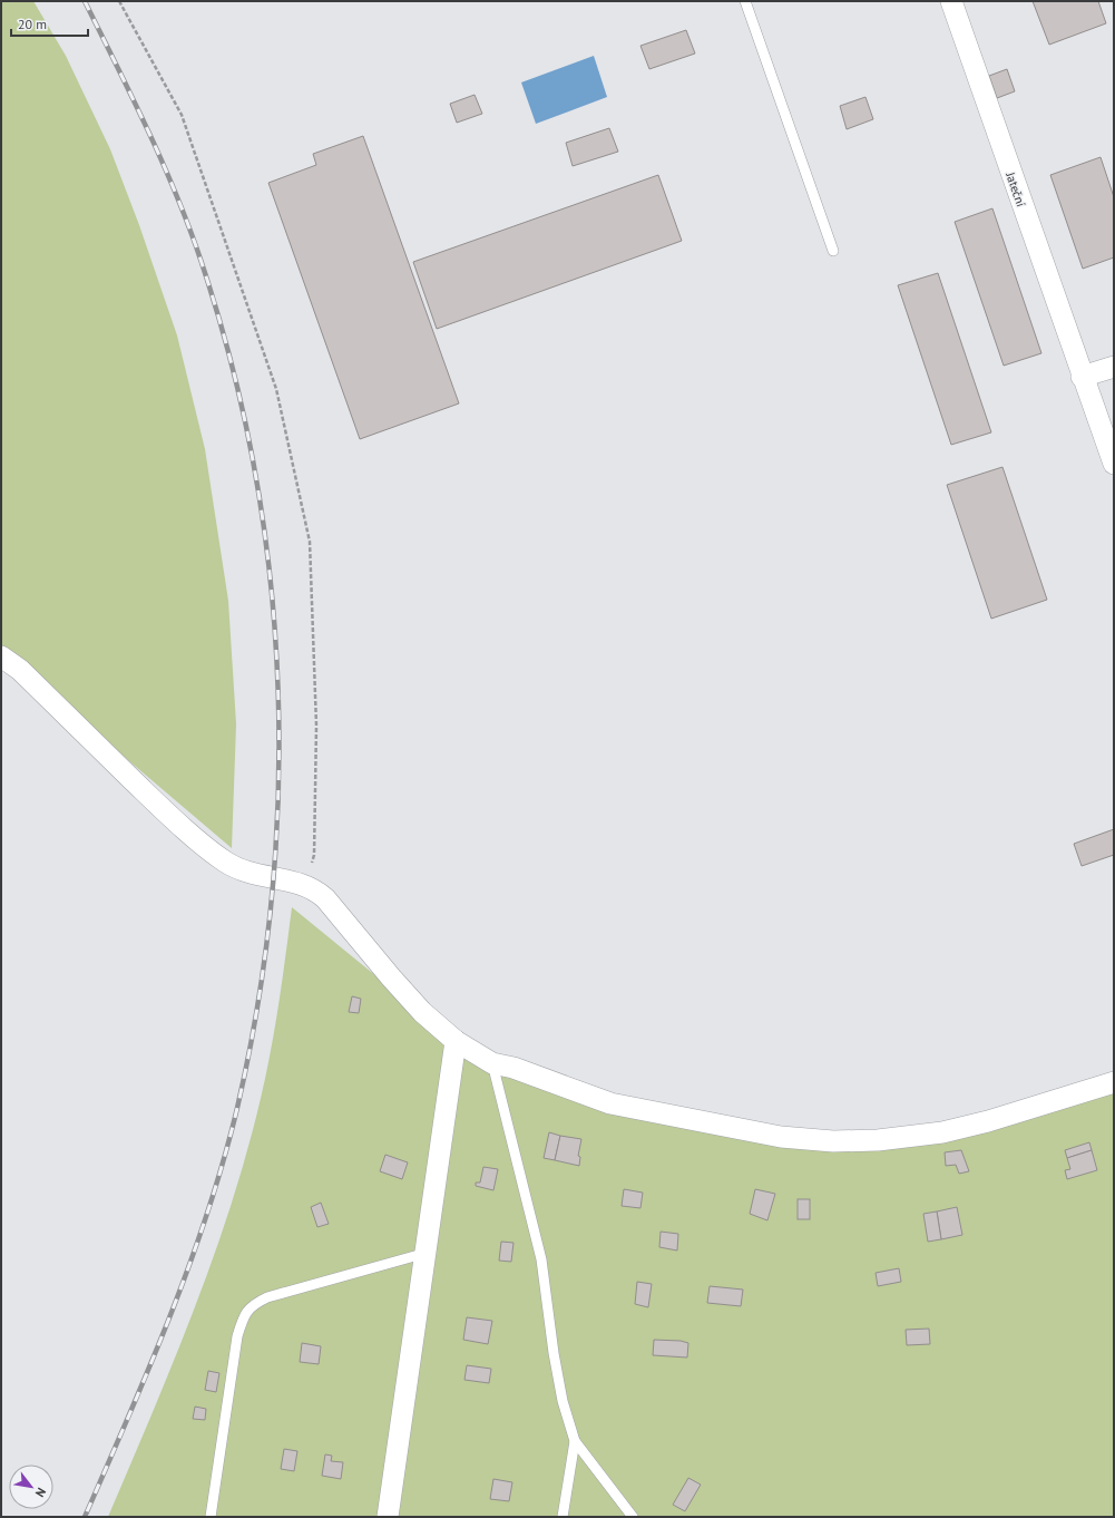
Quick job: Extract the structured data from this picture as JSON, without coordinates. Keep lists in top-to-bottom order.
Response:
{
  "streets": {
    "street": ["Jateční"]
  },
  "scale_bar": "20 m",
  "north": "bottom right"
}
